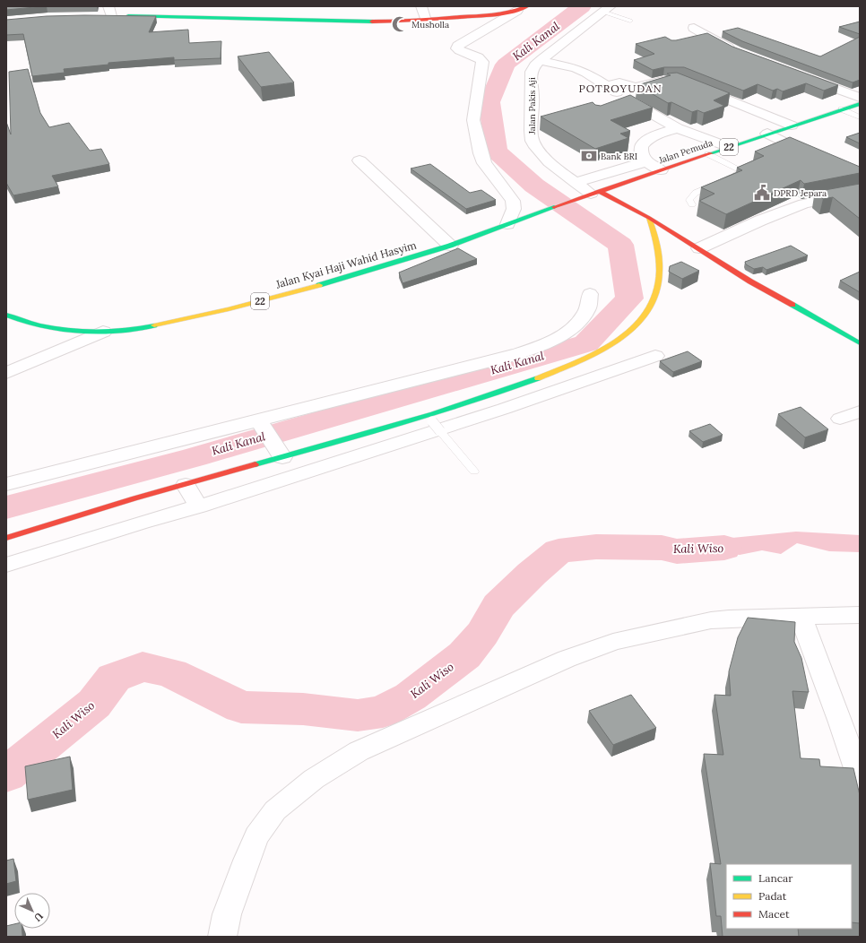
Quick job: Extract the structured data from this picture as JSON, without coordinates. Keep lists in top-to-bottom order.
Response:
{
  "streets": {
    "main road": ["22", "Jalan Pemuda", "Jalan Kyai Haji Wahid Hasyim"],
    "street": ["Jalan Pakis Aji"]
  },
  "crossings": [
    ["Jalan Pakis Aji", "22"],
    ["Jalan Pakis Aji", "Jalan Pemuda"],
    ["22", "Jalan Pemuda"],
    ["22", "Jalan Kyai Haji Wahid Hasyim"]
  ],
  "districts": ["POTROYUDAN"],
  "water": ["Kali Kanal", "Kali Wiso"],
  "places": {
    "mosque": ["Musholla"],
    "bank": ["Bank BRI"],
    "public building": ["DPRD Jepara"]
  },
  "legend": ["Lancar", "Padat", "Macet"],
  "north": "bottom right"
}
